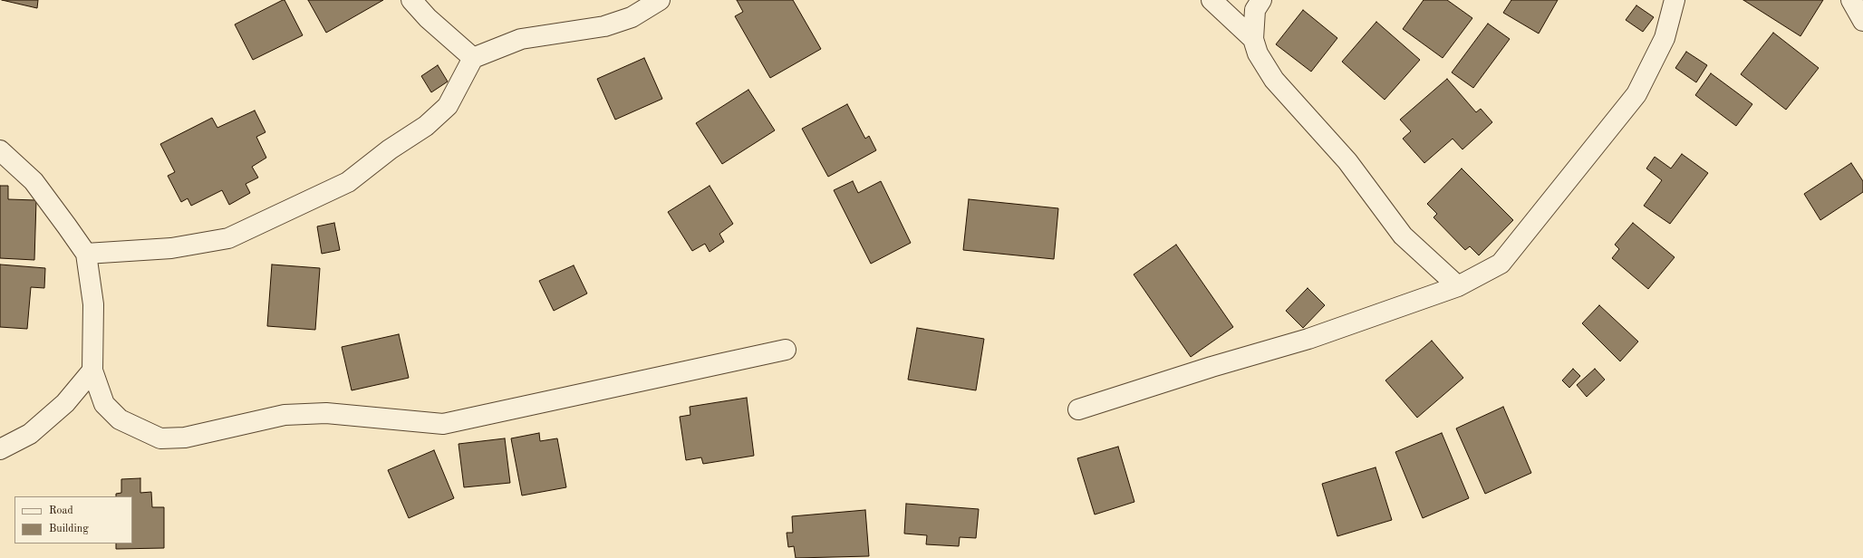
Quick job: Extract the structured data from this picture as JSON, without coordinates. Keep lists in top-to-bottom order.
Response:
{
  "legend": ["Road", "Building"]
}
